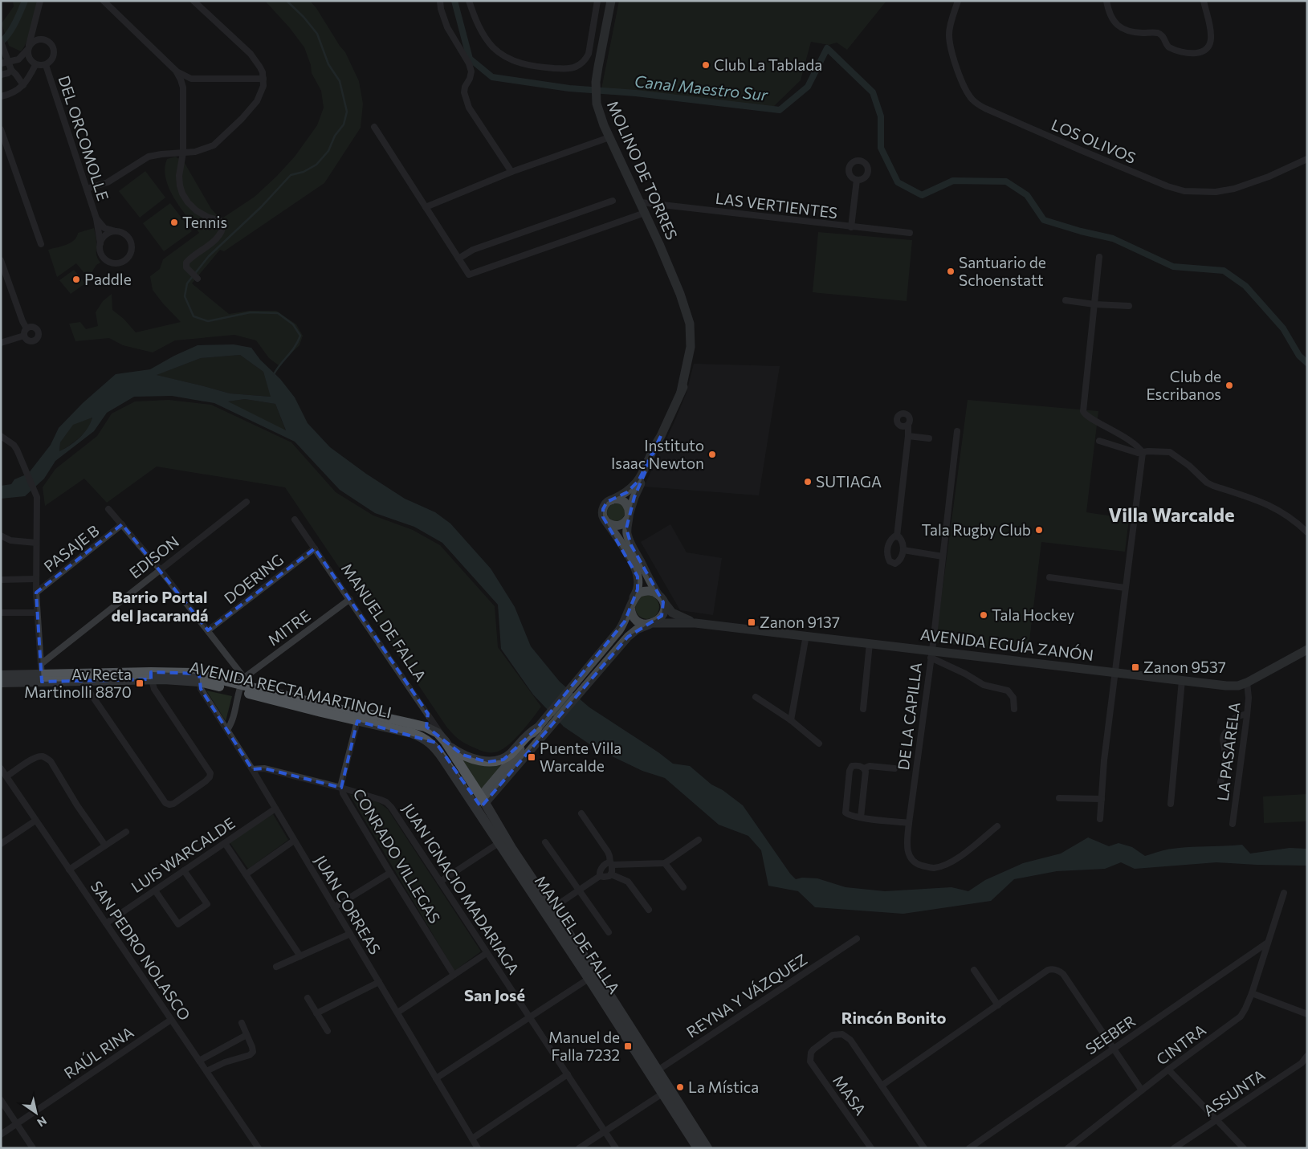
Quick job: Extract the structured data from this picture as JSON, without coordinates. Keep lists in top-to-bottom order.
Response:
{
  "streets": {
    "main road": [
      "MOLINO DE TORRES",
      "MANUEL DE FALLA",
      "AVENIDA EGUÍA ZANÓN",
      "AVENIDA RECTA MARTINOLI"
    ],
    "street": [
      "DEL ORCOMOLLE",
      "LOS OLIVOS",
      "LAS VERTIENTES",
      "PASAJE B",
      "EDISON",
      "DOERING",
      "MITRE",
      "DE LA CAPILLA",
      "LA PASARELA",
      "LUIS WARCALDE",
      "CONRADO VILLEGAS",
      "JUAN IGNACIO MADARIAGA",
      "JUAN CORREAS",
      "SAN PEDRO NOLASCO",
      "REYNA Y VÁZQUEZ",
      "SEEBER",
      "CINTRA",
      "RAÚL RINA",
      "ASSUNTA",
      "MASA"
    ]
  },
  "crossings": [
    ["MOLINO DE TORRES", "LAS VERTIENTES"],
    ["MOLINO DE TORRES", "AVENIDA EGUÍA ZANÓN"],
    ["DOERING", "MANUEL DE FALLA"],
    ["MANUEL DE FALLA", "MITRE"],
    ["MANUEL DE FALLA", "AVENIDA RECTA MARTINOLI"],
    ["MANUEL DE FALLA", "REYNA Y VÁZQUEZ"],
    ["MITRE", "AVENIDA RECTA MARTINOLI"],
    ["AVENIDA EGUÍA ZANÓN", "DE LA CAPILLA"],
    ["AVENIDA EGUÍA ZANÓN", "LA PASARELA"],
    ["AVENIDA RECTA MARTINOLI", "CONRADO VILLEGAS"],
    ["AVENIDA RECTA MARTINOLI", "JUAN CORREAS"],
    ["LUIS WARCALDE", "JUAN CORREAS"],
    ["LUIS WARCALDE", "SAN PEDRO NOLASCO"],
    ["CONRADO VILLEGAS", "JUAN IGNACIO MADARIAGA"],
    ["JUAN IGNACIO MADARIAGA", "JUAN CORREAS"],
    ["SAN PEDRO NOLASCO", "RAÚL RINA"],
    ["SEEBER", "CINTRA"]
  ],
  "districts": [
    "Villa Warcalde",
    "Barrio Portal del Jacarandá",
    "San José",
    "Rincón Bonito"
  ],
  "water": ["Canal Maestro Sur"],
  "places": {
    "other": [
      "Club La Tablada",
      "Tennis",
      "Santuario de Schoenstatt",
      "Paddle",
      "Club de Escribanos",
      "Instituto Isaac Newton",
      "SUTIAGA",
      "Tala Rugby Club",
      "Tala Hockey",
      "La Mística"
    ],
    "transit": [
      "Zanon 9137",
      "Zanon 9537",
      "Av Recta Martinolli 8870",
      "Puente Villa Warcalde",
      "Manuel de Falla 7232"
    ]
  },
  "north": "bottom right"
}
